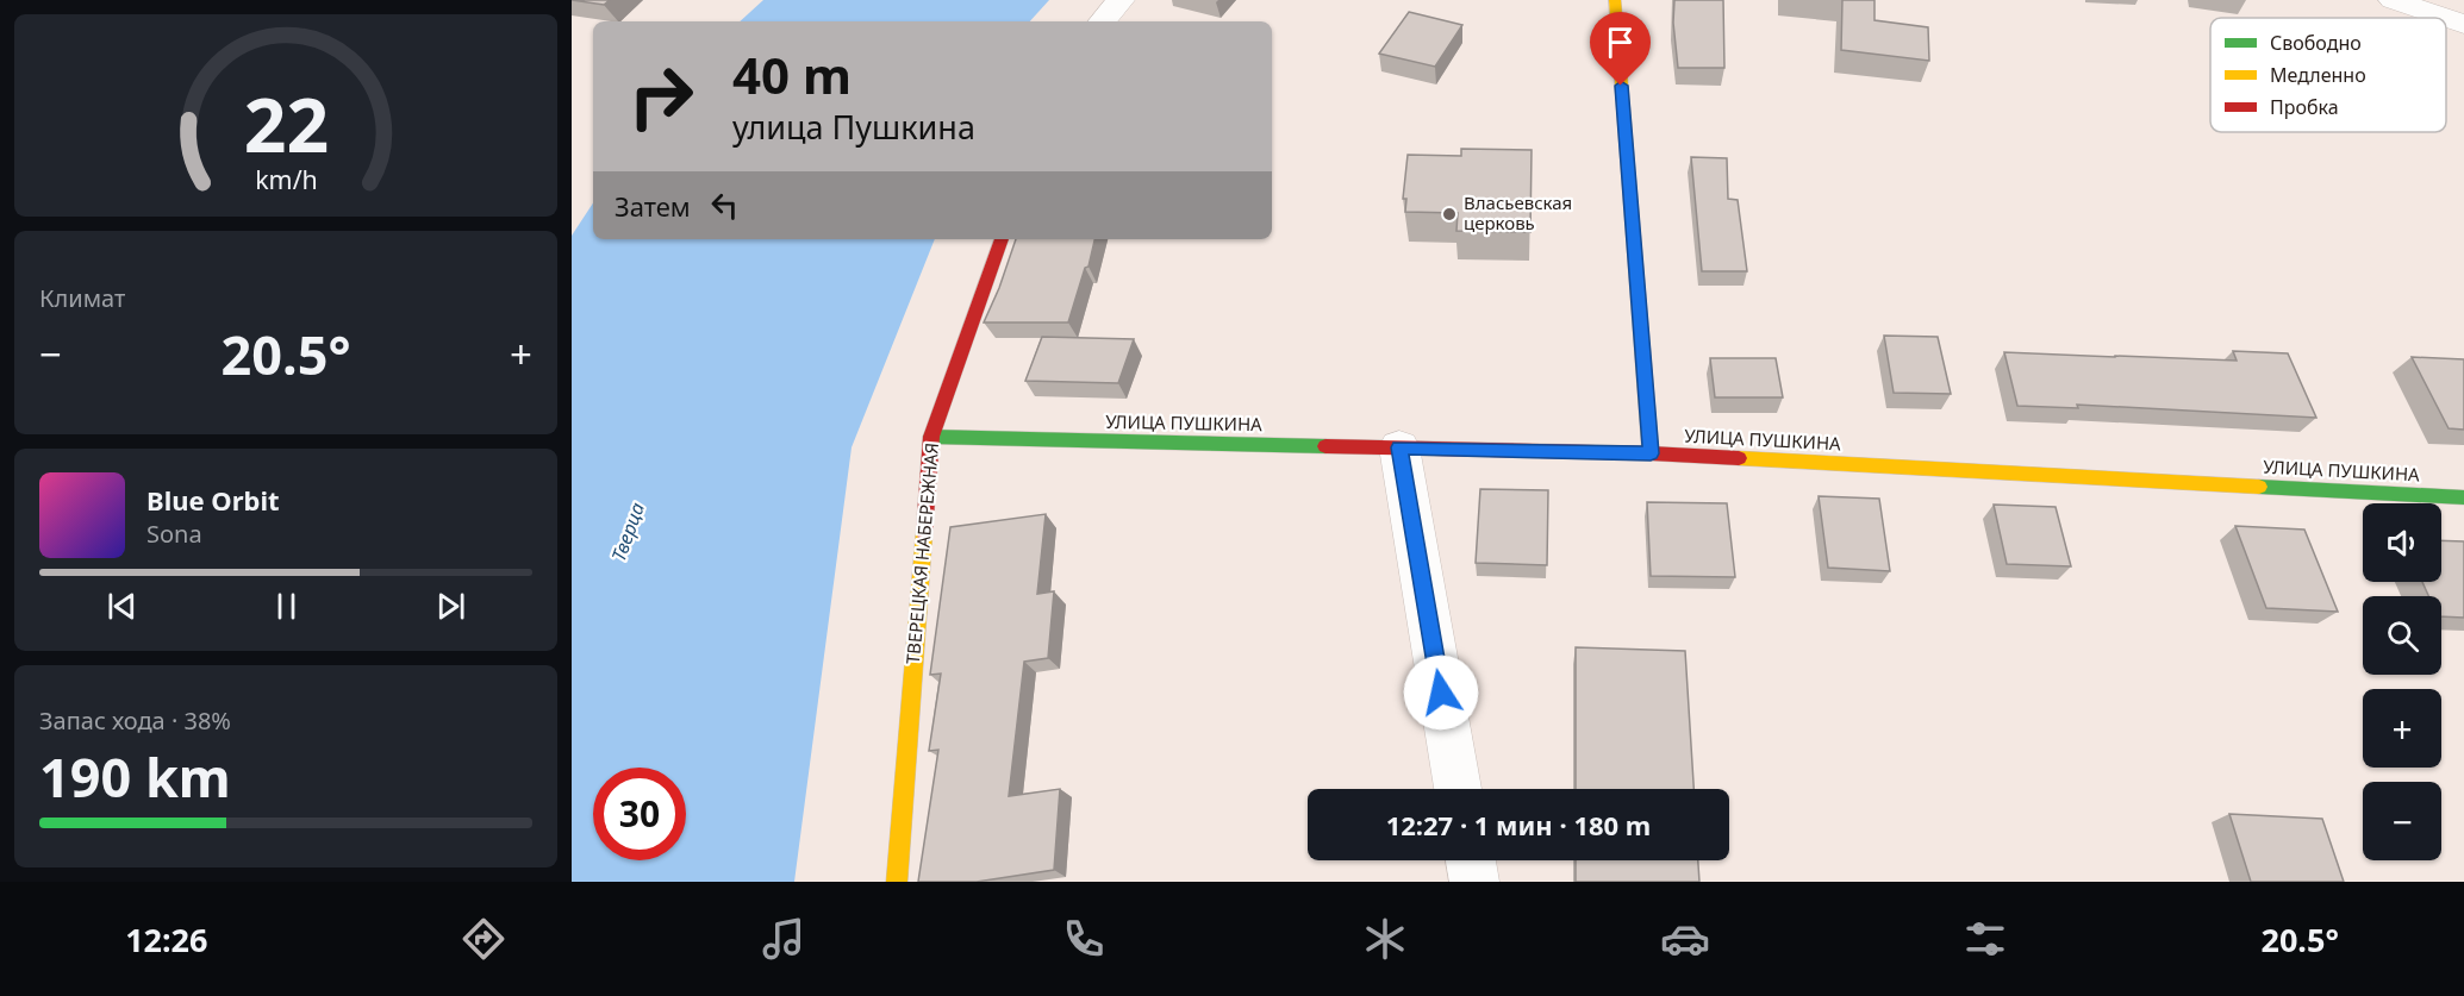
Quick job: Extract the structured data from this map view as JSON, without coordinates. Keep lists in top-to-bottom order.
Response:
{
  "streets": {
    "street": ["УЛИЦА ПУШКИНА", "ТВЕРЕЦКАЯ НАБЕРЕЖНАЯ"]
  },
  "crossings": [
    ["УЛИЦА ПУШКИНА", "ТВЕРЕЦКАЯ НАБЕРЕЖНАЯ"]
  ],
  "water": ["Тверца"],
  "places": ["Власьевская церковь"],
  "legend": ["Свободно", "Медленно", "Пробка"],
  "page": {
    "turn": ["40 m", "улица Пушкина"],
    "then": "Затем",
    "tile": [
      "Климат",
      ["Запас хода · 38%", "190 km"]
    ],
    "heat": ["−", "20.5°", "+"],
    "song": ["Blue Orbit", "Sona"],
    "map_buttons": ["+", "−"],
    "limit": "30",
    "trip": "12:27 · 1 мин · 180 m",
    "tabs": ["12:26", "20.5°"],
    "gauge": ["22", "km/h"]
  }
}
